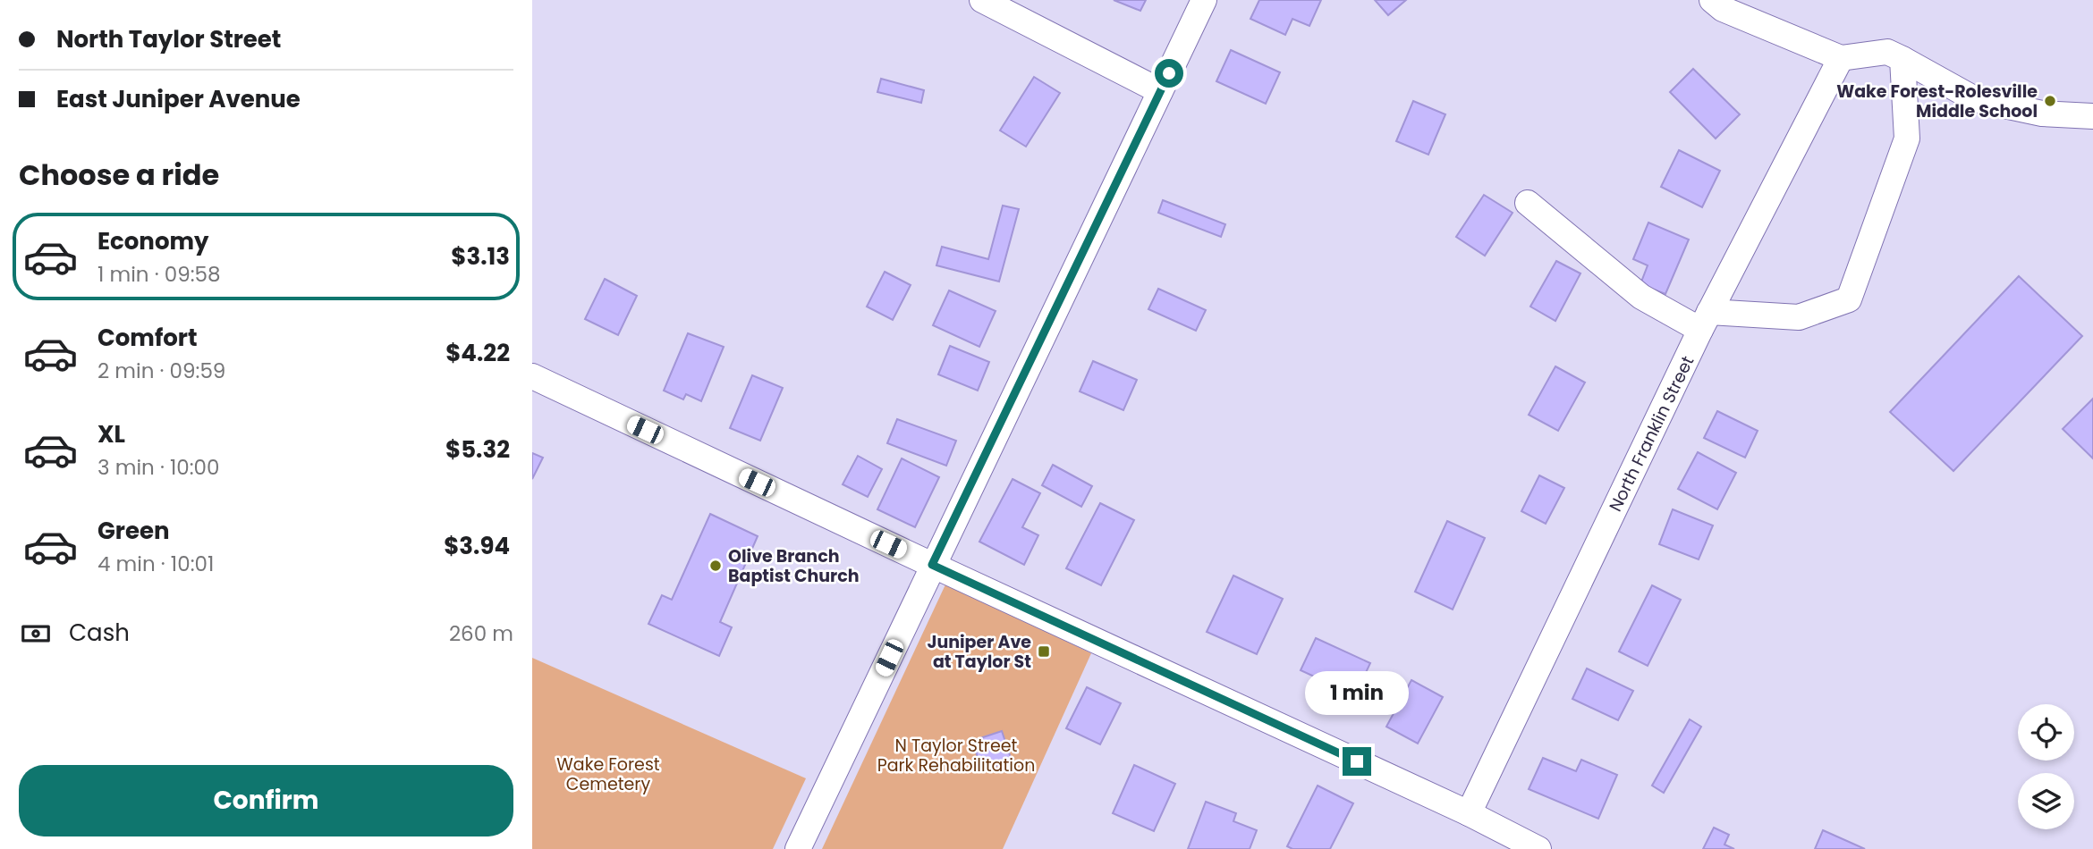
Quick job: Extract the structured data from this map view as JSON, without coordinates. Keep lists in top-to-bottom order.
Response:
{
  "streets": {
    "street": ["North Franklin Street"]
  },
  "parks": ["N Taylor Street Park Rehabilitation", "Wake Forest Cemetery"],
  "places": {
    "other": ["Wake Forest-Rolesville Middle School", "Olive Branch Baptist Church"],
    "transit": ["Juniper Ave at Taylor St"]
  },
  "page": {
    "banner": ["North Taylor Street", "East Juniper Avenue"],
    "heading": "Choose a ride",
    "list": [
      {
        "name": "Economy",
        "note": "1 min · 09:58",
        "value": "$3.13"
      },
      {
        "name": "Comfort",
        "note": "2 min · 09:59",
        "value": "$4.22"
      },
      {
        "name": "XL",
        "note": "3 min · 10:00",
        "value": "$5.32"
      },
      {
        "name": "Green",
        "note": "4 min · 10:01",
        "value": "$3.94"
      }
    ],
    "pay": ["Cash", "260 m"],
    "bubble": "1 min",
    "buttons": "Confirm"
  }
}
